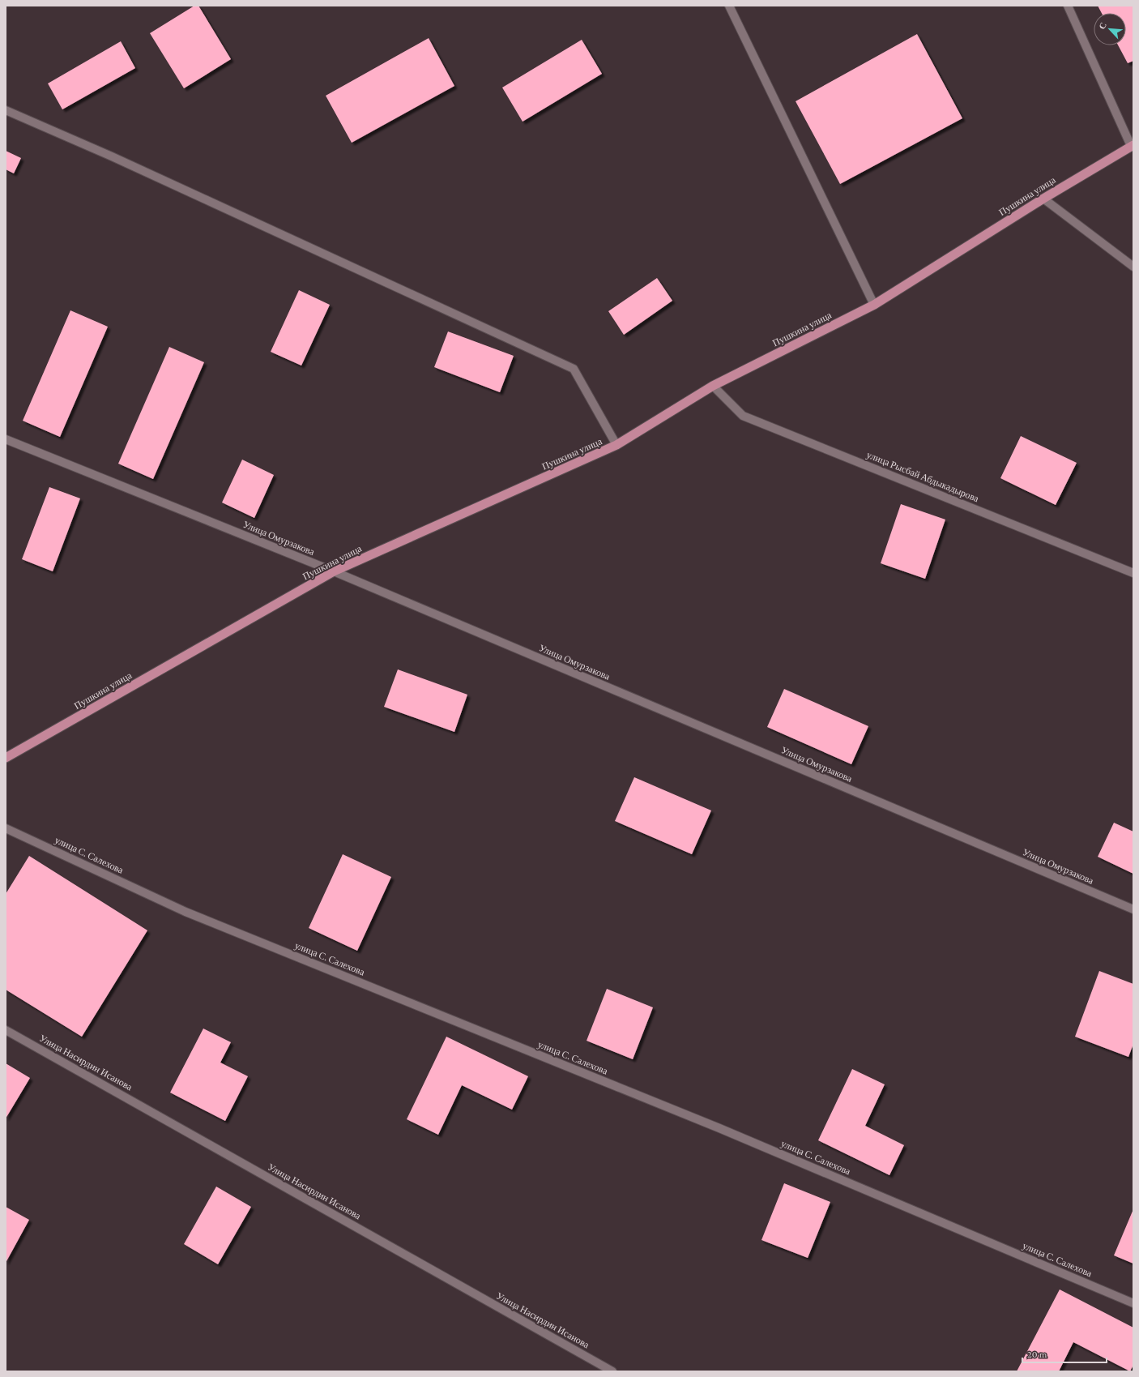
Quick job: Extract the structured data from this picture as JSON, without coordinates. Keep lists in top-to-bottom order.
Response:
{
  "streets": {
    "highway": ["Пушкина улица"],
    "street": [
      "улица Рысбай Абдыкадырова",
      "Улица Омурзакова",
      "улица С. Салехова",
      "Улица Насирдин Исанова"
    ]
  },
  "crossings": [
    ["Пушкина улица", "улица Рысбай Абдыкадырова"],
    ["Пушкина улица", "Улица Омурзакова"]
  ],
  "scale_bar": "20 m",
  "north": "top left"
}
